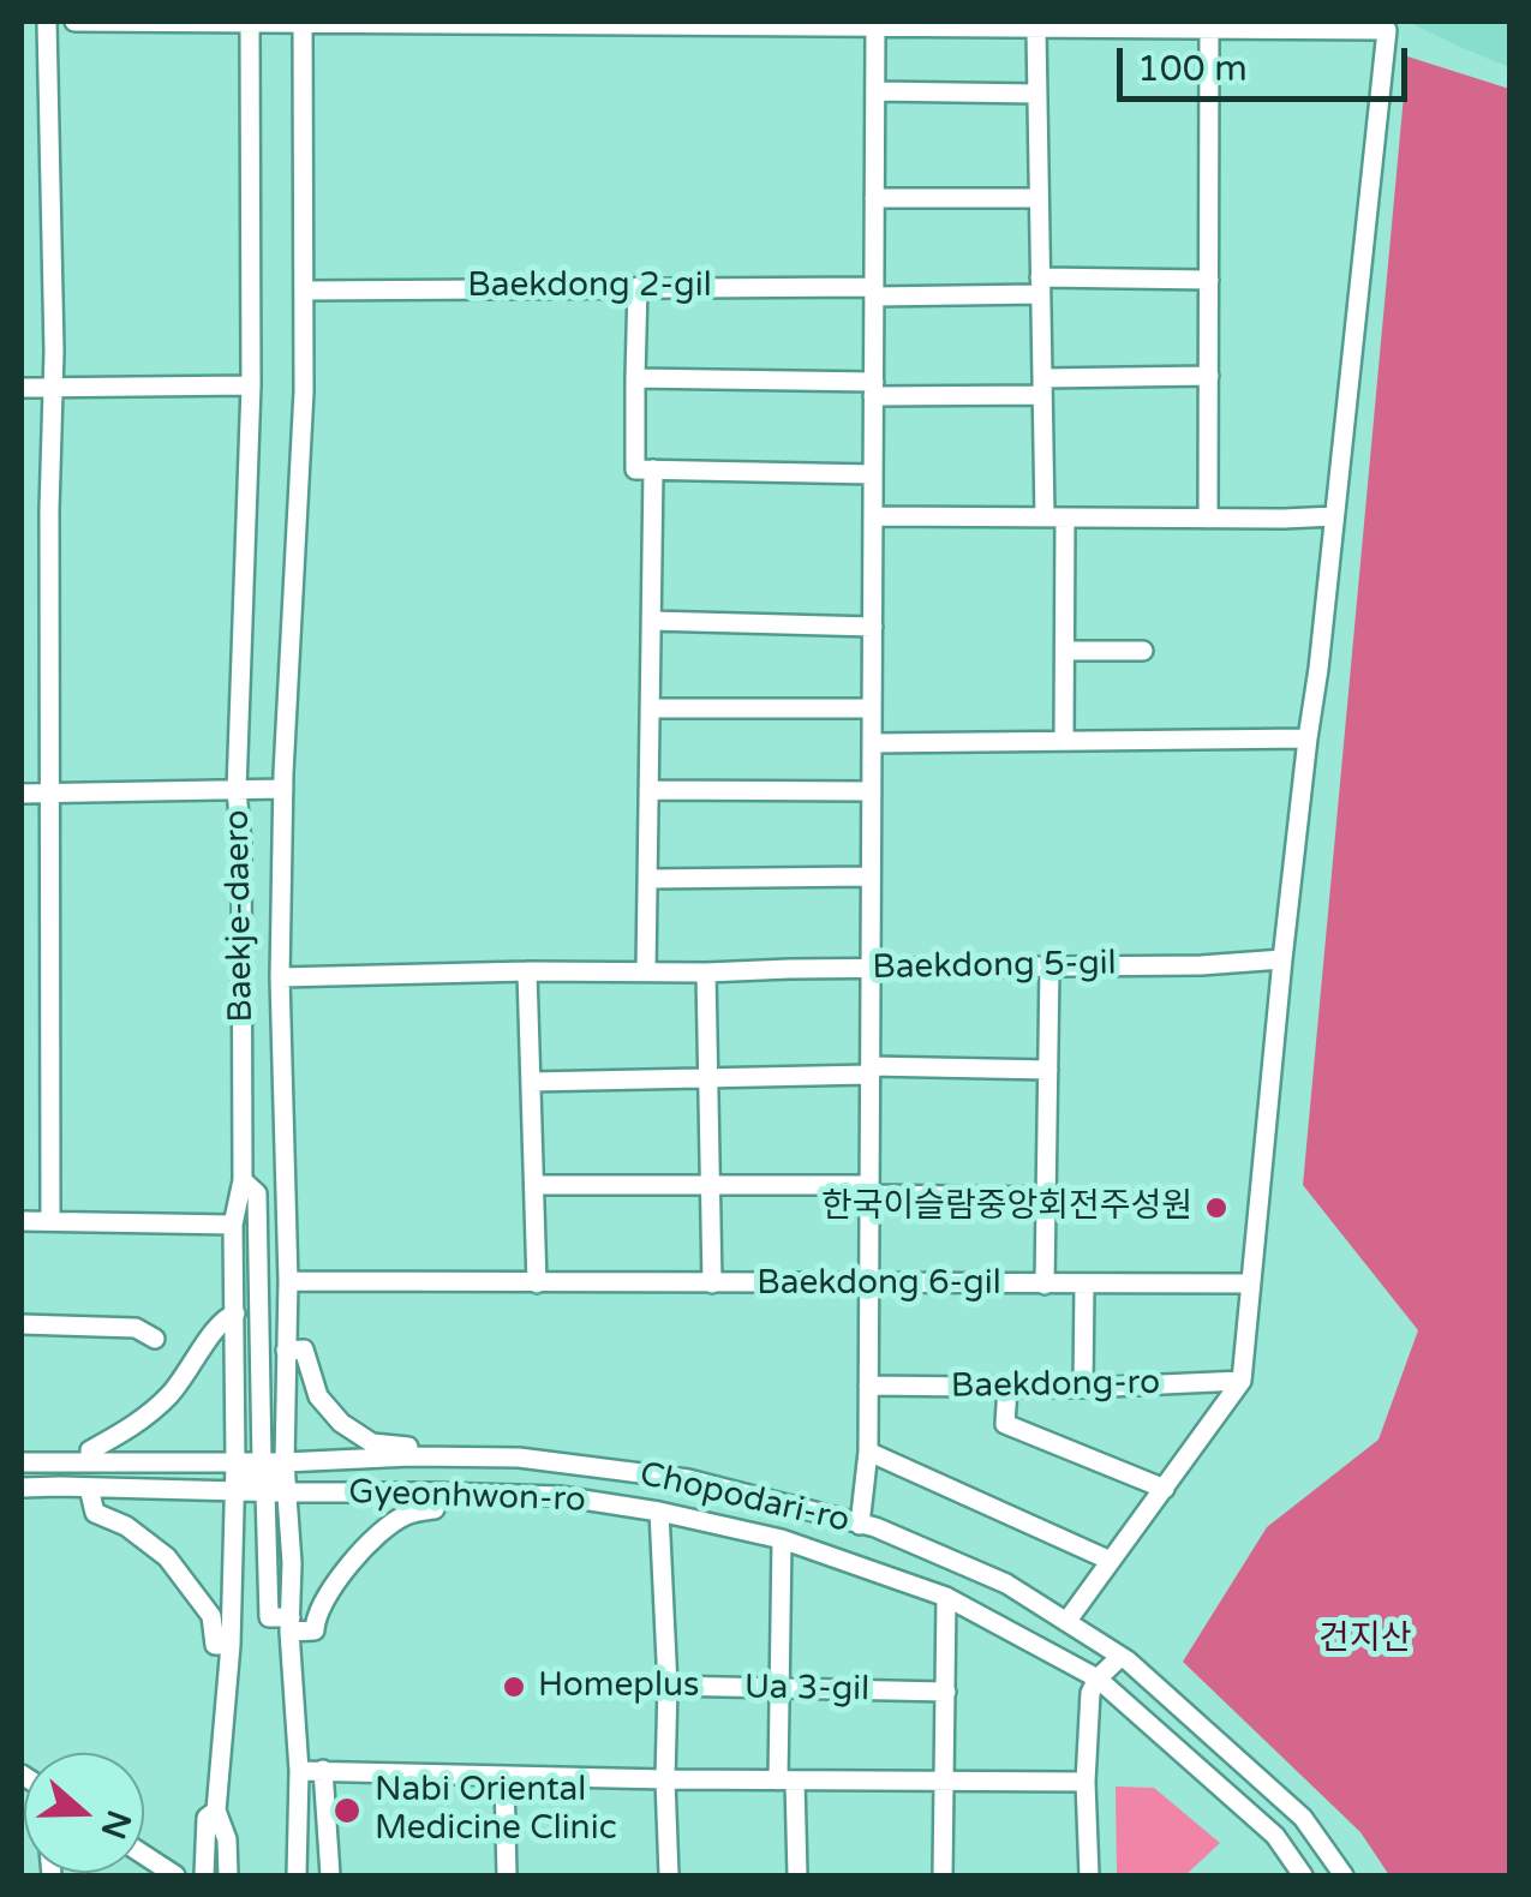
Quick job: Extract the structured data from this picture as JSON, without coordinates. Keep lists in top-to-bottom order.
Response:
{
  "streets": {
    "street": [
      "Baekdong 2-gil",
      "Baekje-daero",
      "Baekdong 5-gil",
      "Baekdong 6-gil",
      "Baekdong-ro",
      "Gyeonhwon-ro",
      "Chopodari-ro",
      "Ua 3-gil"
    ]
  },
  "crossings": [
    ["Baekdong 2-gil", "Baekje-daero"],
    ["Baekje-daero", "Baekdong 5-gil"],
    ["Baekje-daero", "Baekdong 6-gil"],
    ["Baekje-daero", "Gyeonhwon-ro"],
    ["Baekje-daero", "Chopodari-ro"],
    ["Baekdong 5-gil", "Baekdong 6-gil"]
  ],
  "parks": ["건지산"],
  "places": ["한국이슬람중앙회전주성원", "Homeplus", "Nabi Oriental Medicine Clinic"],
  "scale_bar": "100 m",
  "north": "right"
}
